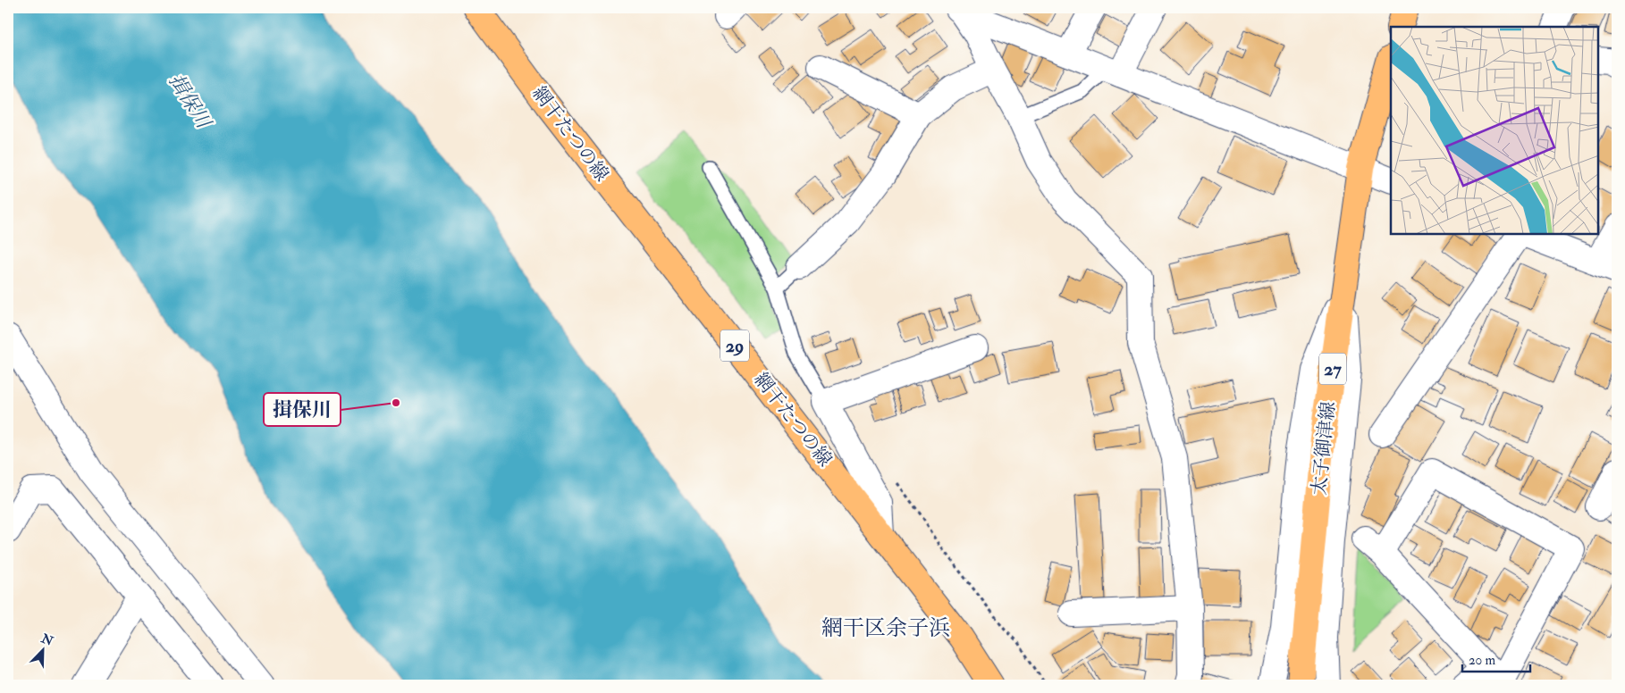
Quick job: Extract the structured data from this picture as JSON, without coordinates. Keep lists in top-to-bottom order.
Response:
{
  "streets": {
    "main road": [
      "網干たつの線",
      "29",
      "27",
      "太子御津線"
    ]
  },
  "districts": ["網干区余子浜"],
  "water": ["揖保川"],
  "places": ["揖保川"],
  "scale_bar": "20 m",
  "north": "top right"
}
